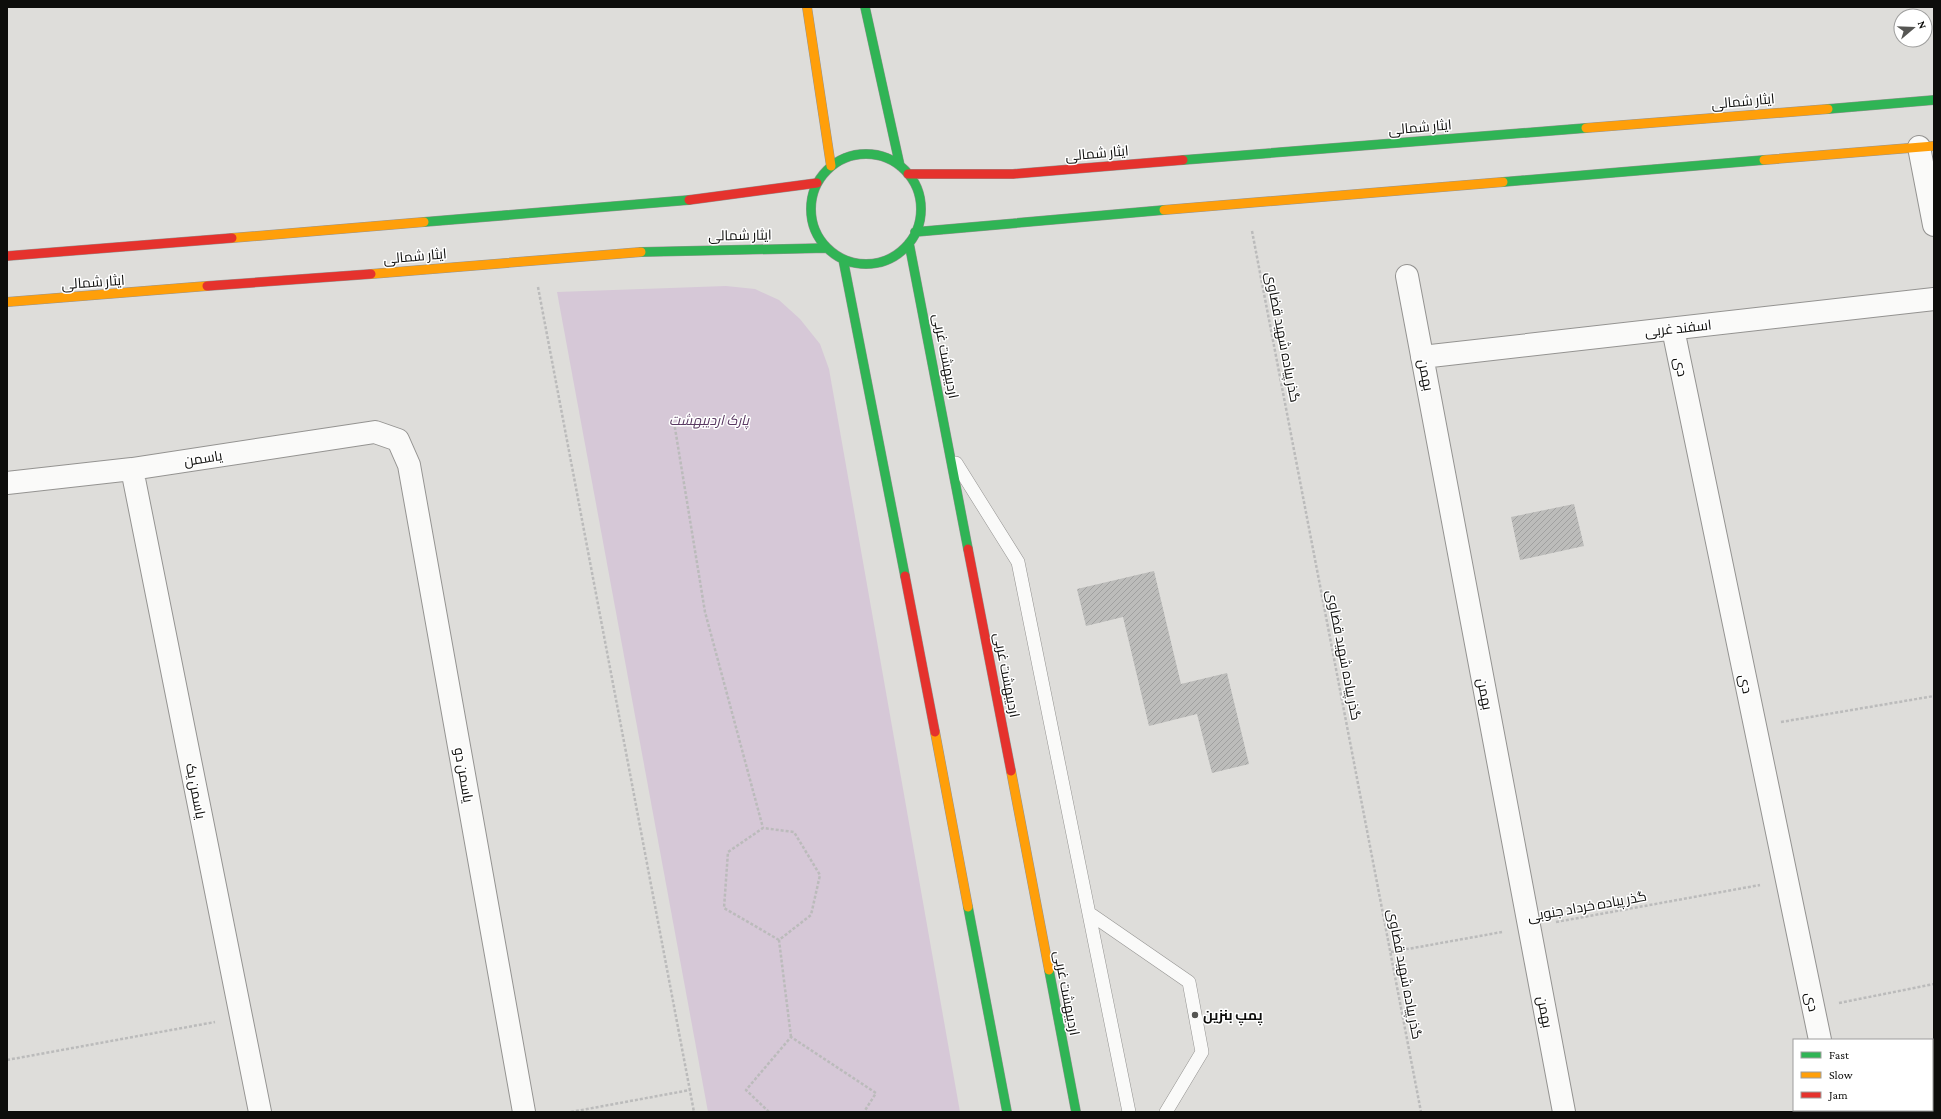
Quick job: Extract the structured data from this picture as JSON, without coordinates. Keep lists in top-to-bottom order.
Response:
{
  "streets": {
    "main road": ["ایثار شمالی", "اردیبهشت غربی"],
    "street": [
      "اسفند غربی",
      "دی",
      "بهمن",
      "یاسمن",
      "یاسمن دو",
      "یاسمن یک"
    ],
    "path": ["گذر پیاده شهید قضاوی", "گذر پیاده خرداد جنوبی"]
  },
  "crossings": [
    ["ایثار شمالی", "اردیبهشت غربی"],
    ["اسفند غربی", "دی"],
    ["اسفند غربی", "بهمن"],
    ["گذر پیاده شهید قضاوی", "گذر پیاده خرداد جنوبی"],
    ["دی", "گذر پیاده خرداد جنوبی"],
    ["بهمن", "گذر پیاده خرداد جنوبی"],
    ["یاسمن", "یاسمن دو"],
    ["یاسمن", "یاسمن یک"]
  ],
  "parks": ["پارک اردیبهشت"],
  "places": ["پمپ بنزین"],
  "legend": ["Fast", "Slow", "Jam"],
  "north": "right"
}
